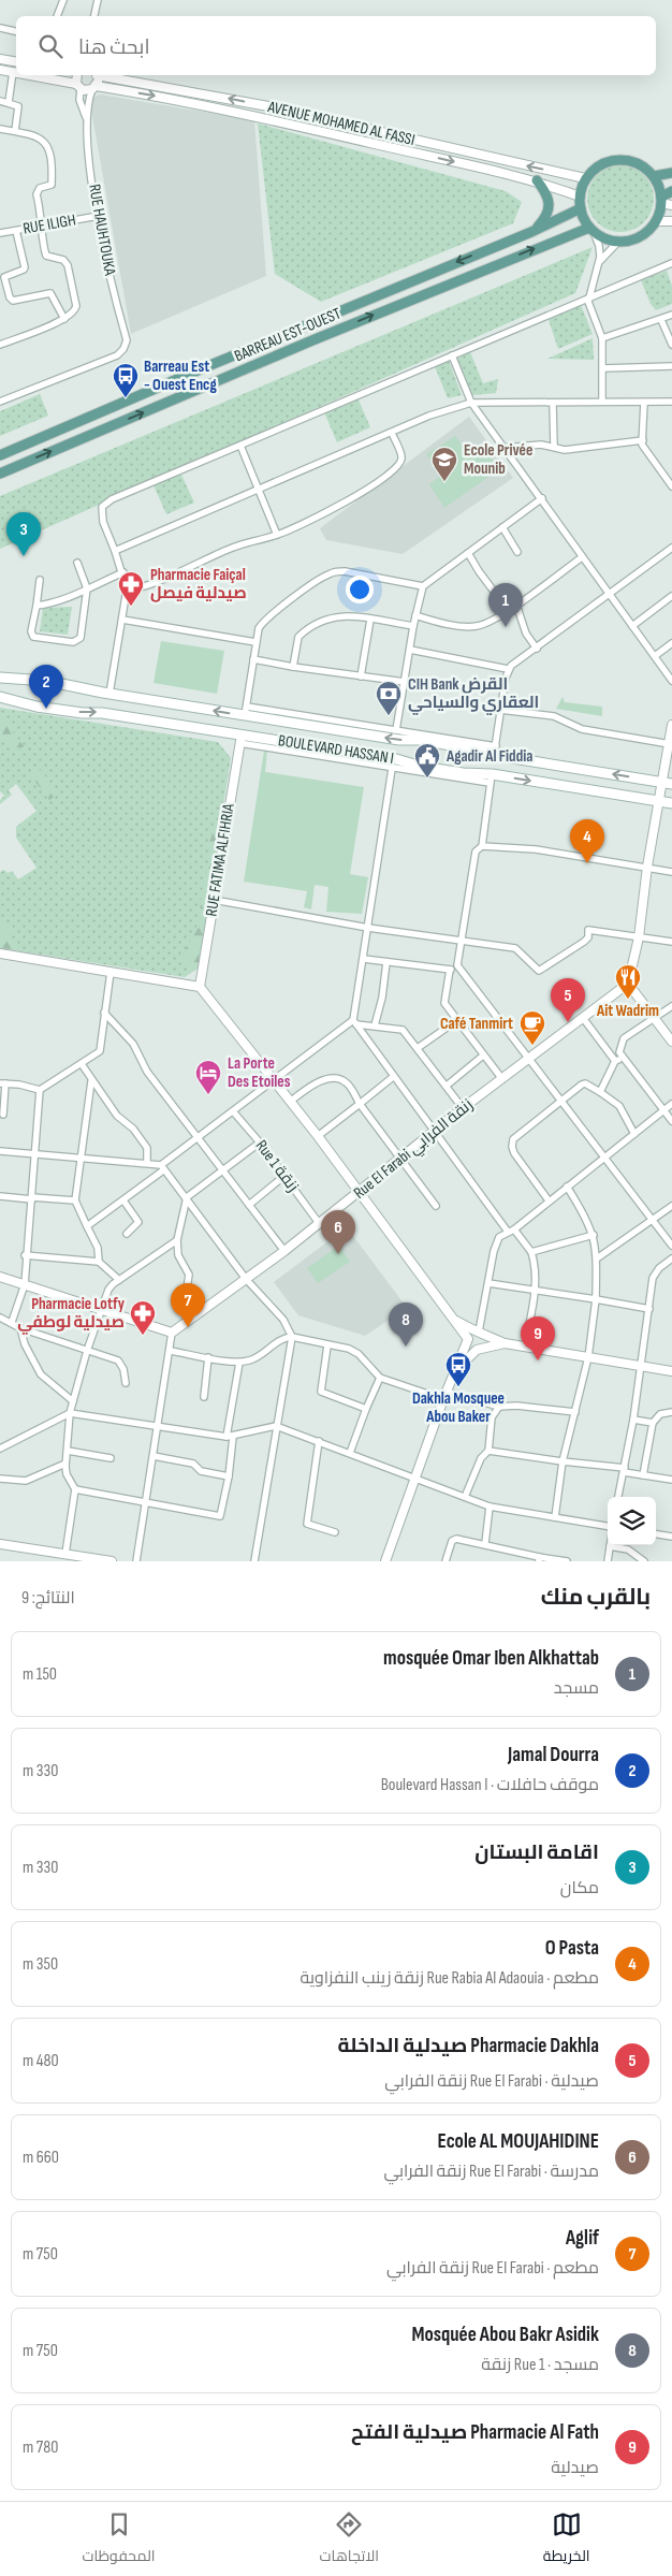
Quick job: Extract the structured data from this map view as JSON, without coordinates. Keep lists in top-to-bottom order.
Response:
{
  "streets": {
    "main road": ["BARREAU EST-OUEST", "BOULEVARD HASSAN I"],
    "street": [
      "AVENUE MOHAMED AL FASSI",
      "RUE ILIGH",
      "RUE HAUHTOUKA",
      "RUE FATIMA ALFIHRIA",
      "Rue El Farabi زنقة الفرابي",
      "Rue 1 زنقة"
    ]
  },
  "crossings": [
    ["AVENUE MOHAMED AL FASSI", "RUE HAUHTOUKA"],
    ["AVENUE MOHAMED AL FASSI", "BARREAU EST-OUEST"],
    ["RUE ILIGH", "RUE HAUHTOUKA"],
    ["BOULEVARD HASSAN I", "RUE FATIMA ALFIHRIA"],
    ["Rue El Farabi زنقة الفرابي", "Rue 1 زنقة"]
  ],
  "places": {
    "bus stop": ["Barreau Est - Ouest Encg", "Dakhla Mosquee Abou Baker"],
    "school or university": ["Ecole Privée Mounib"],
    "pharmacy": ["Pharmacie Faiçal صيدلية فيصل", "Pharmacie Lotfy صيدلية لوطفي"],
    "bank": ["CIH Bank القرض العقاري والسياحي"],
    "public building": ["Agadir Al Fiddia"],
    "restaurant": ["Ait Wadrim"],
    "cafe": ["Café Tanmirt"],
    "hotel": ["La Porte Des Etoiles"]
  },
  "page": {
    "search": "ابحث هنا",
    "pins": [
      "3",
      "1",
      "2",
      "4",
      "5",
      "6",
      "7",
      "8",
      "9"
    ],
    "heading": ["بالقرب منك", "النتائج: 9"],
    "list": [
      {
        "mark": "1",
        "name": "mosquée Omar Iben Alkhattab",
        "note": "مسجد",
        "value": "150 m"
      },
      {
        "mark": "2",
        "name": "Jamal Dourra",
        "note": "موقف حافلات · Boulevard Hassan I",
        "value": "330 m"
      },
      {
        "mark": "3",
        "name": "اقامة البستان",
        "note": "مكان",
        "value": "330 m"
      },
      {
        "mark": "4",
        "name": "O Pasta",
        "note": "مطعم · Rue Rabia Al Adaouia زنقة زينب النفزاوية",
        "value": "350 m"
      },
      {
        "mark": "5",
        "name": "Pharmacie Dakhla صيدلية الداخلة",
        "note": "صيدلية · Rue El Farabi زنقة الفرابي",
        "value": "480 m"
      },
      {
        "mark": "6",
        "name": "Ecole AL MOUJAHIDINE",
        "note": "مدرسة · Rue El Farabi زنقة الفرابي",
        "value": "660 m"
      },
      {
        "mark": "7",
        "name": "Aglif",
        "note": "مطعم · Rue El Farabi زنقة الفرابي",
        "value": "750 m"
      },
      {
        "mark": "8",
        "name": "Mosquée Abou Bakr Asidik",
        "note": "مسجد · Rue 1 زنقة",
        "value": "750 m"
      },
      {
        "mark": "9",
        "name": "Pharmacie Al Fath صيدلية الفتح",
        "note": "صيدلية",
        "value": "780 m"
      }
    ],
    "nav": ["الخريطة", "الاتجاهات", "المحفوظات"]
  }
}
